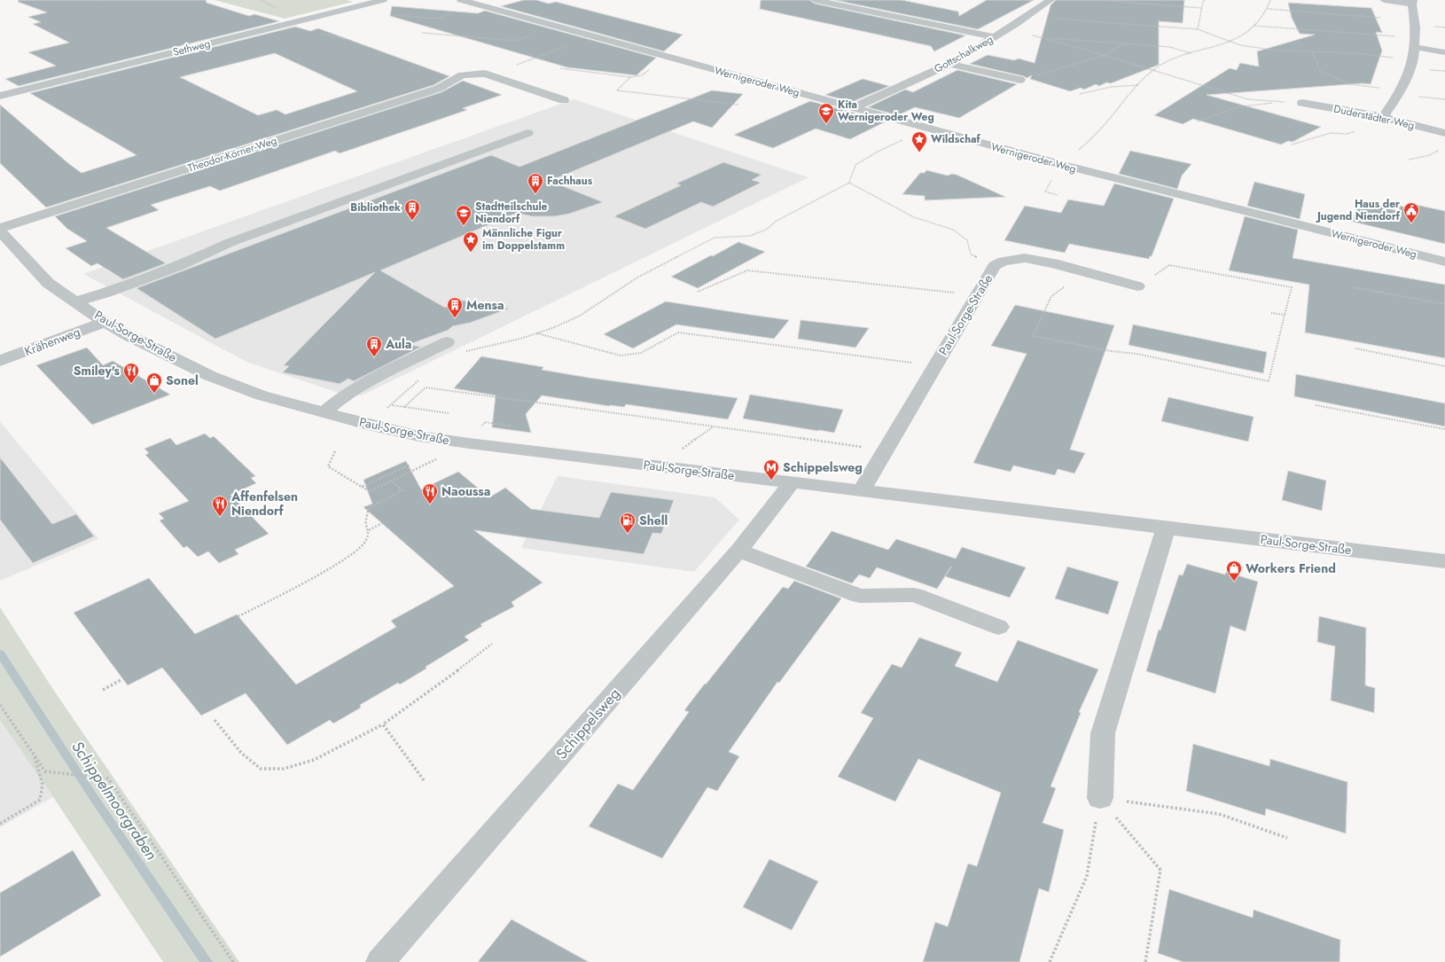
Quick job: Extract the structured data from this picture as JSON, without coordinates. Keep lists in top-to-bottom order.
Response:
{
  "streets": {
    "street": [
      "Sethweg",
      "Gottschalkweg",
      "Wernigeroder Weg",
      "Duderstädter Weg",
      "Theodor-Körner-Weg",
      "Paul-Sorge-Straße",
      "Krähenweg",
      "Schippelsweg"
    ]
  },
  "crossings": [
    ["Gottschalkweg", "Wernigeroder Weg"],
    ["Paul-Sorge-Straße", "Krähenweg"],
    ["Paul-Sorge-Straße", "Schippelsweg"]
  ],
  "water": ["Schippelmoorgraben"],
  "places": {
    "school or university": ["Kita Wernigeroder Weg", "Stadtteilschule Niendorf"],
    "place": ["Wildschaf", "Männliche Figur im Doppelstamm"],
    "building": [
      "Fachhaus",
      "Bibliothek",
      "Mensa",
      "Aula"
    ],
    "public building": ["Haus der Jugend Niendorf"],
    "restaurant": ["Smiley's", "Naoussa", "Affenfelsen Niendorf"],
    "shop": ["Sonel", "Workers Friend"],
    "metro station": ["Schippelsweg"],
    "fuel station": ["Shell"]
  }
}
